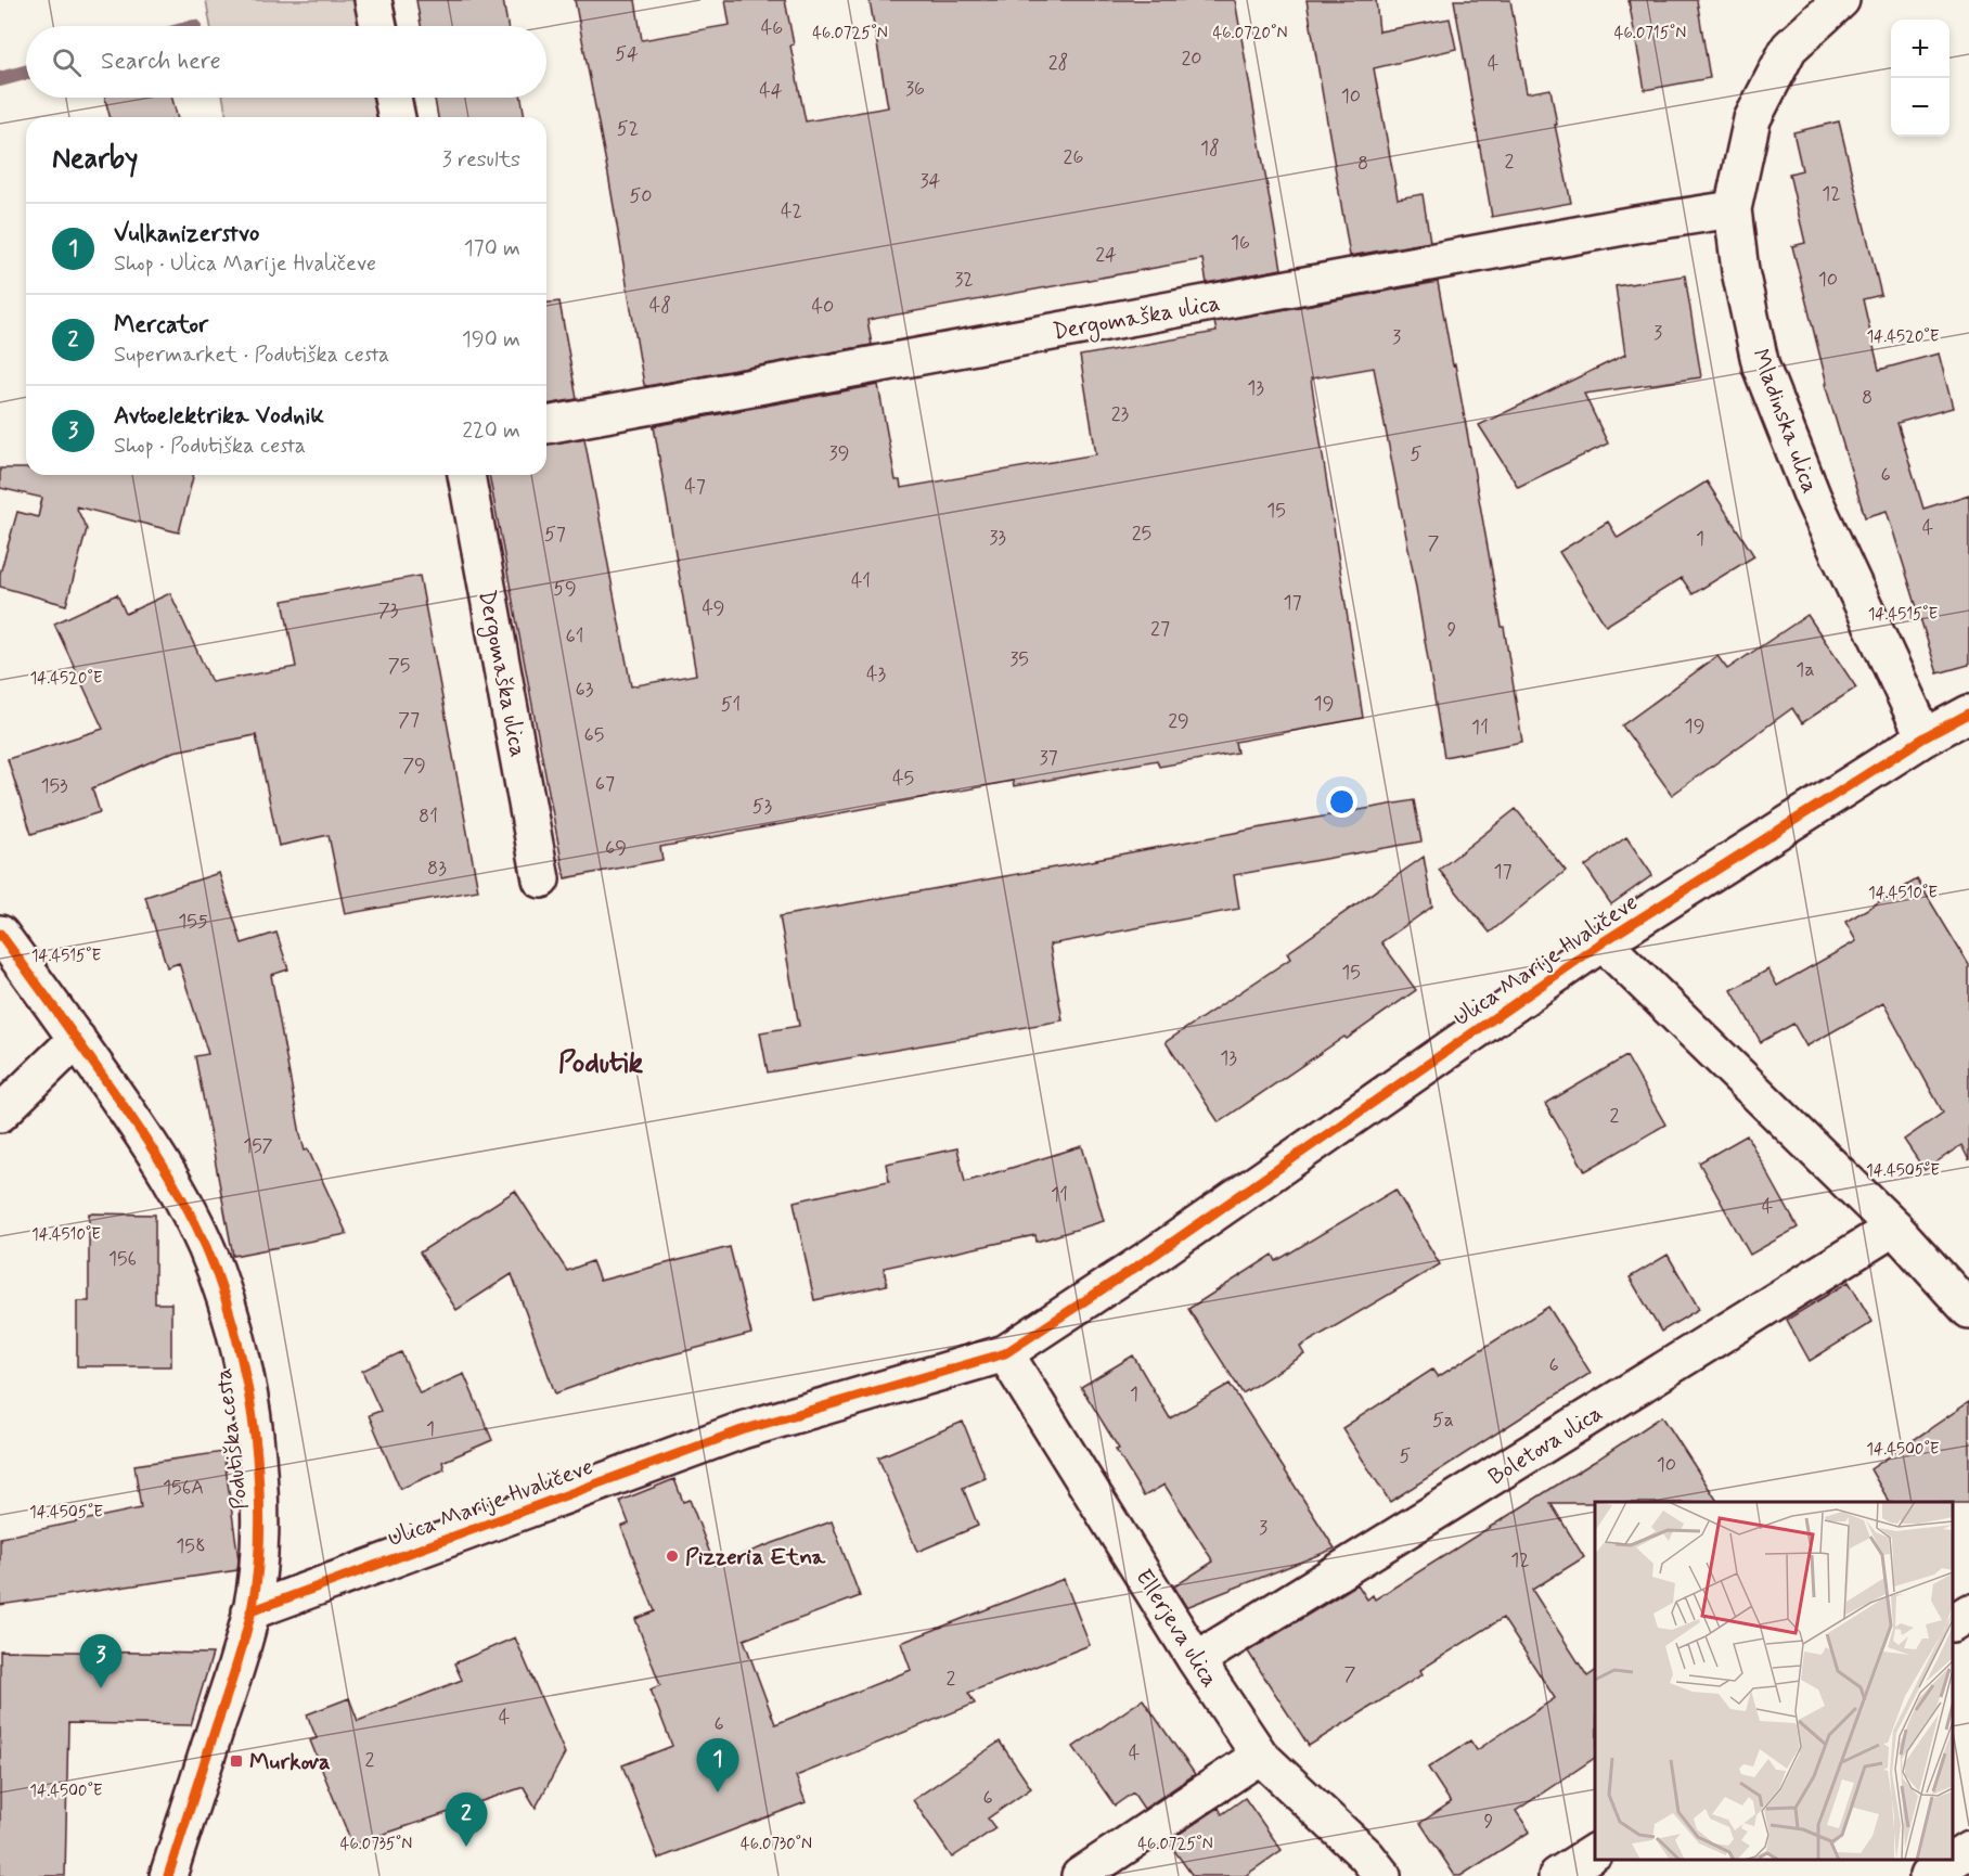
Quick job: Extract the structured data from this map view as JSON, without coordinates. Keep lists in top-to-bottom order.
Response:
{
  "streets": {
    "street": [
      "Dergomaška ulica",
      "Mladinska ulica",
      "Ulica Marije Hvaličeve",
      "Podutiška cesta",
      "Boletova ulica",
      "Ellerjeva ulica"
    ]
  },
  "crossings": [
    ["Dergomaška ulica", "Mladinska ulica"],
    ["Mladinska ulica", "Ulica Marije Hvaličeve"],
    ["Ulica Marije Hvaličeve", "Podutiška cesta"],
    ["Ulica Marije Hvaličeve", "Ellerjeva ulica"],
    ["Boletova ulica", "Ellerjeva ulica"]
  ],
  "districts": ["Podutik"],
  "places": {
    "other": ["Pizzeria Etna"],
    "transit": ["Murkova"]
  },
  "house_numbers": [
    "46",
    "54",
    "20",
    "28",
    "4",
    "36",
    "44",
    "10",
    "52",
    "18",
    "26",
    "2",
    "8",
    "34",
    "12",
    "50",
    "42",
    "16",
    "24",
    "32",
    "10",
    "48",
    "40",
    "3",
    "3",
    "13",
    "8",
    "23",
    "39",
    "5",
    "6",
    "47",
    "15",
    "4",
    "25",
    "57",
    "33",
    "1",
    "7",
    "41",
    "59",
    "17",
    "49",
    "73",
    "27",
    "9",
    "61",
    "35",
    "75",
    "1a",
    "43",
    "63",
    "19",
    "51",
    "77",
    "29",
    "19",
    "11",
    "65",
    "37",
    "79",
    "45",
    "67",
    "153",
    "53",
    "81",
    "69",
    "83",
    "17",
    "155",
    "15",
    "13",
    "2",
    "157",
    "11",
    "4",
    "156",
    "6",
    "1",
    "5a",
    "1",
    "5",
    "10",
    "156A",
    "3",
    "158",
    "12",
    "7",
    "2",
    "4",
    "6",
    "4",
    "2",
    "6",
    "9"
  ],
  "page": {
    "map_buttons": ["+", "−"],
    "search": "Search here",
    "heading": ["Nearby", "3 results"],
    "list": [
      {
        "mark": "1",
        "name": "Vulkanizerstvo",
        "note": "Shop · Ulica Marije Hvaličeve",
        "value": "170 m"
      },
      {
        "mark": "2",
        "name": "Mercator",
        "note": "Supermarket · Podutiška cesta",
        "value": "190 m"
      },
      {
        "mark": "3",
        "name": "Avtoelektrika Vodnik",
        "note": "Shop · Podutiška cesta",
        "value": "220 m"
      }
    ],
    "pins": ["3", "1", "2"]
  },
  "coordinates": [
    "46.0715°N",
    "46.0725°N",
    "46.0720°N",
    "14.4520°E",
    "14.4515°E",
    "14.4510°E",
    "14.4505°E",
    "14.4500°E",
    "46.0735°N",
    "46.0730°N"
  ]
}
